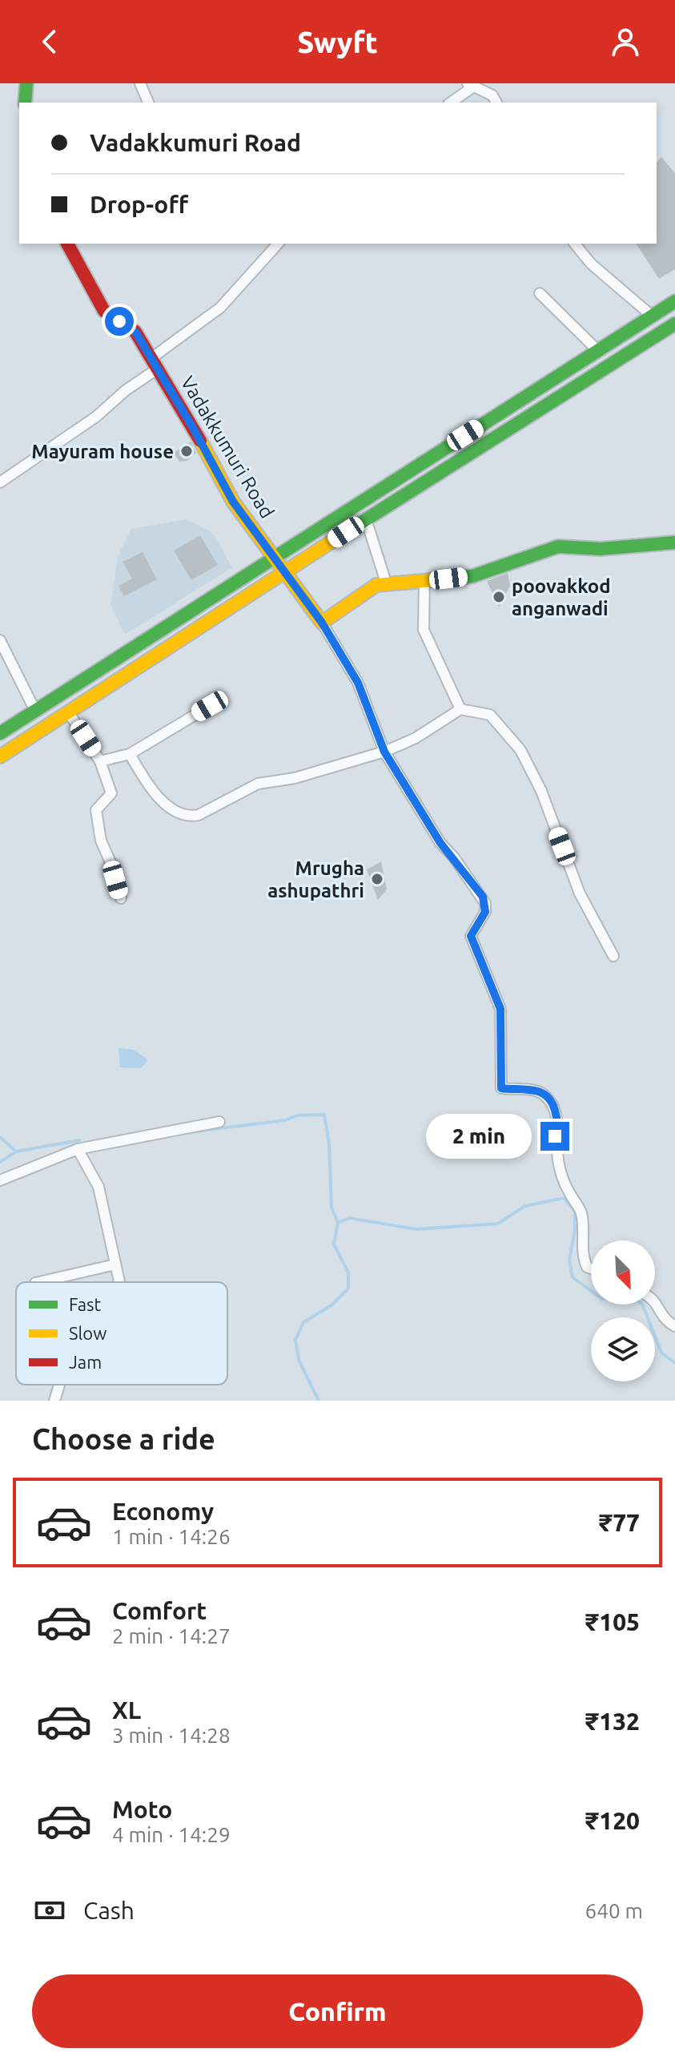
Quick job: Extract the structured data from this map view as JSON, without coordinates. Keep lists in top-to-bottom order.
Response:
{
  "streets": {
    "main road": ["Vadakkumuri Road"]
  },
  "places": ["Mayuram house", "poovakkod anganwadi", "Mrugha ashupathri"],
  "legend": ["Fast", "Slow", "Jam"],
  "north": "bottom right",
  "page": {
    "header": "Swyft",
    "banner": ["Vadakkumuri Road", "Drop-off"],
    "bubble": "2 min",
    "heading": "Choose a ride",
    "list": [
      {
        "name": "Economy",
        "note": "1 min · 14:26",
        "value": "₹77"
      },
      {
        "name": "Comfort",
        "note": "2 min · 14:27",
        "value": "₹105"
      },
      {
        "name": "XL",
        "note": "3 min · 14:28",
        "value": "₹132"
      },
      {
        "name": "Moto",
        "note": "4 min · 14:29",
        "value": "₹120"
      }
    ],
    "pay": ["Cash", "640 m"],
    "buttons": "Confirm"
  }
}
